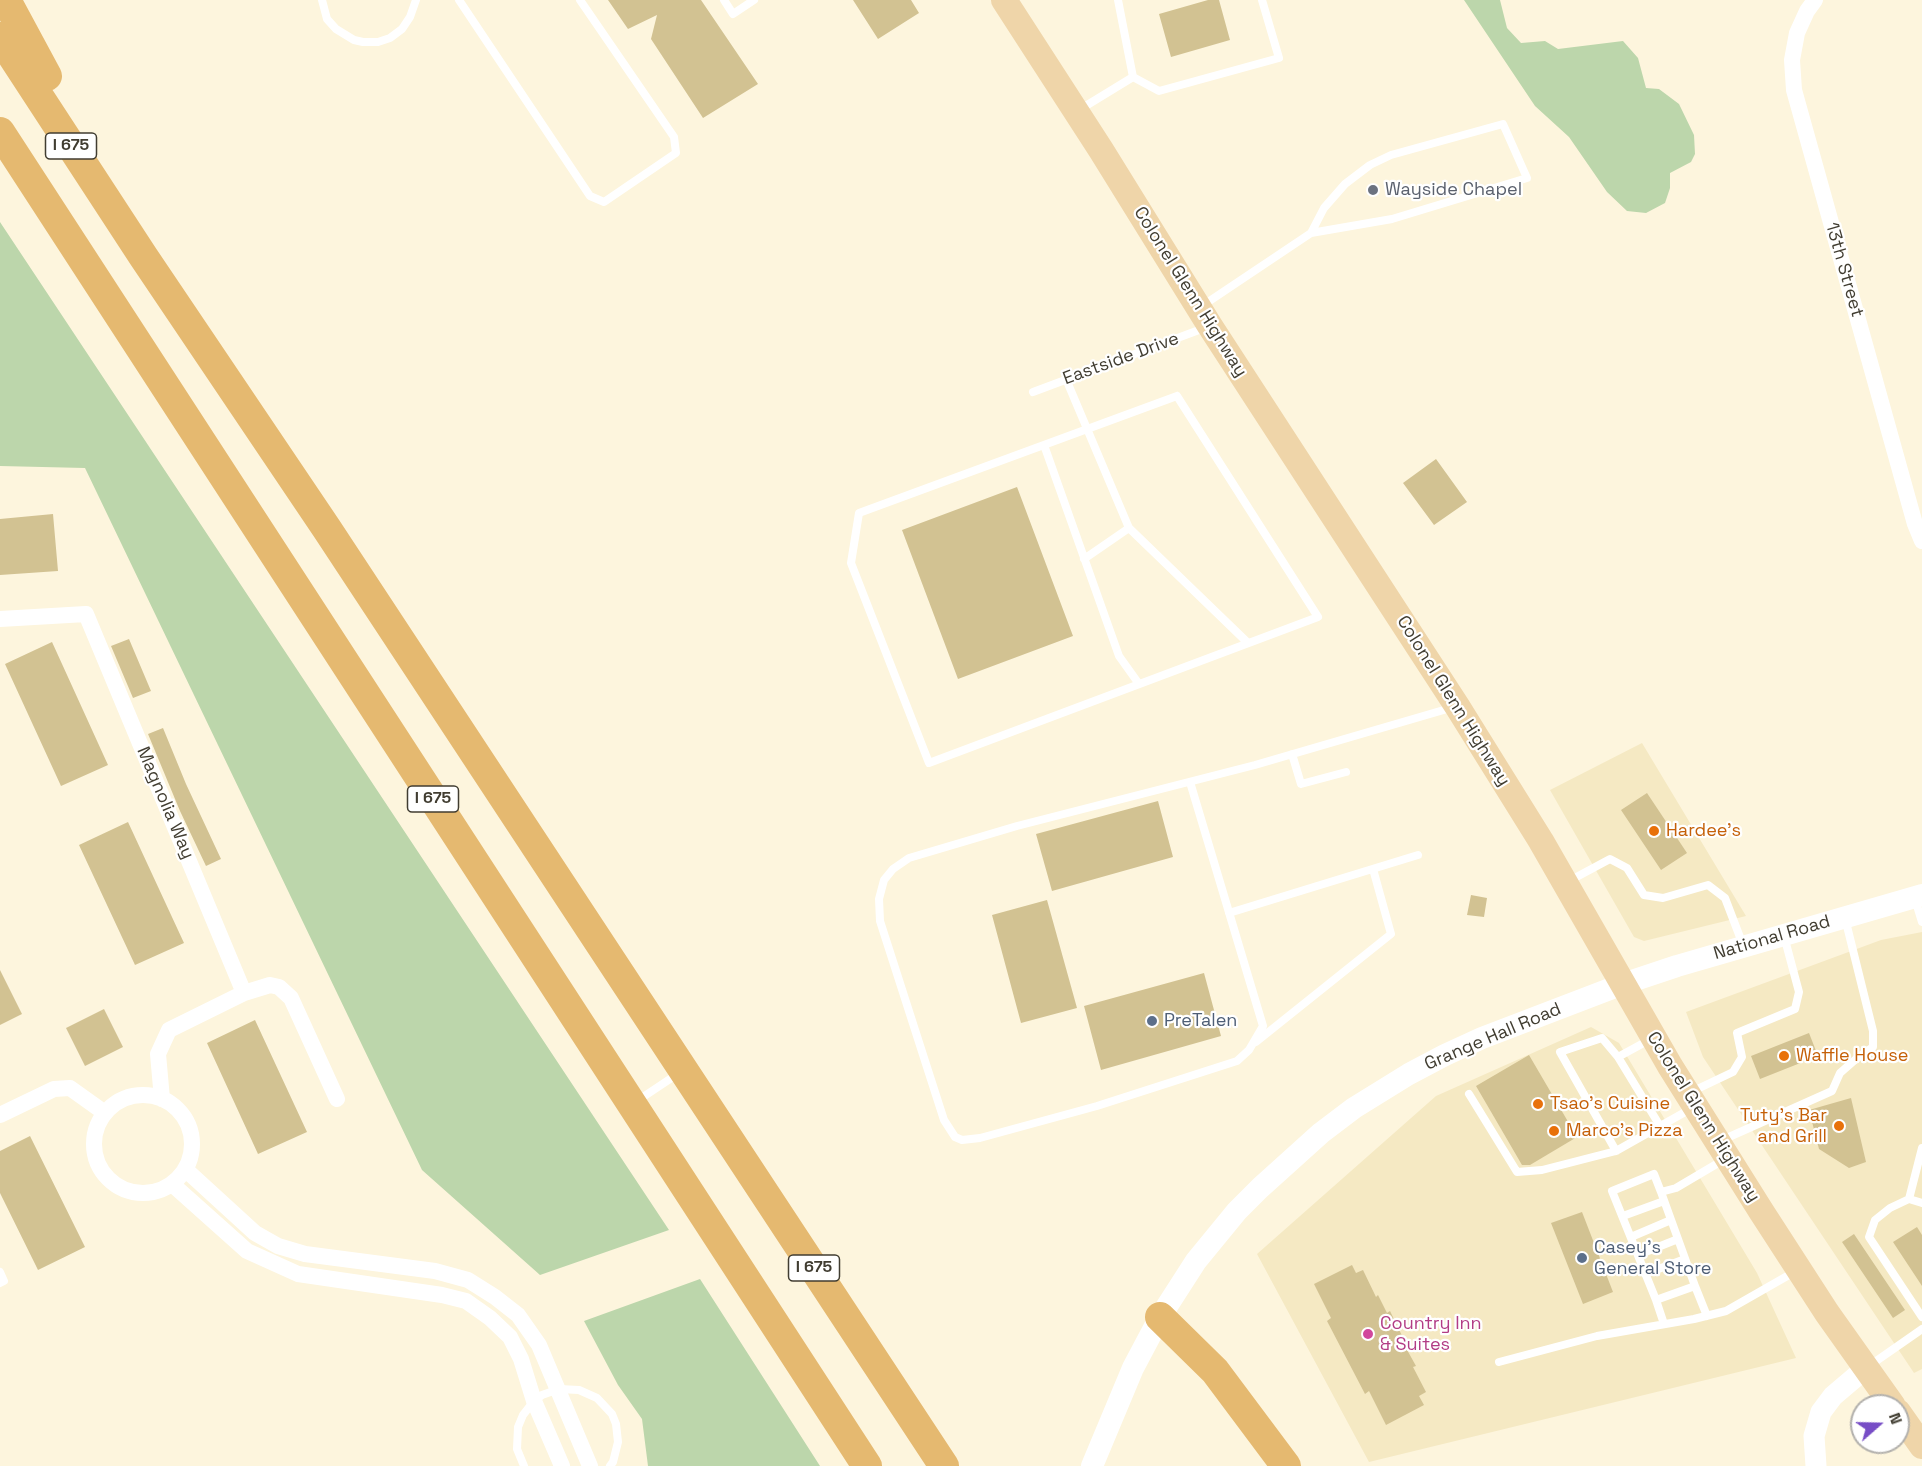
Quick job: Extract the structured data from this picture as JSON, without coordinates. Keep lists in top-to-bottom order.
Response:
{
  "streets": {
    "highway": ["I 675"],
    "main road": ["Colonel Glenn Highway", "National Road", "Grange Hall Road"],
    "street": ["13th Street", "Magnolia Way"],
    "lane": ["Eastside Drive"]
  },
  "crossings": [
    ["Colonel Glenn Highway", "Eastside Drive"],
    ["Colonel Glenn Highway", "National Road"],
    ["Colonel Glenn Highway", "Grange Hall Road"],
    ["National Road", "Grange Hall Road"]
  ],
  "places": [
    "Wayside Chapel",
    "Hardee's",
    "PreTalen",
    "Waffle House",
    "Tsao's Cuisine",
    "Tuty's Bar and Grill",
    "Marco's Pizza",
    "Casey's General Store",
    "Country Inn & Suites"
  ],
  "north": "right"
}
